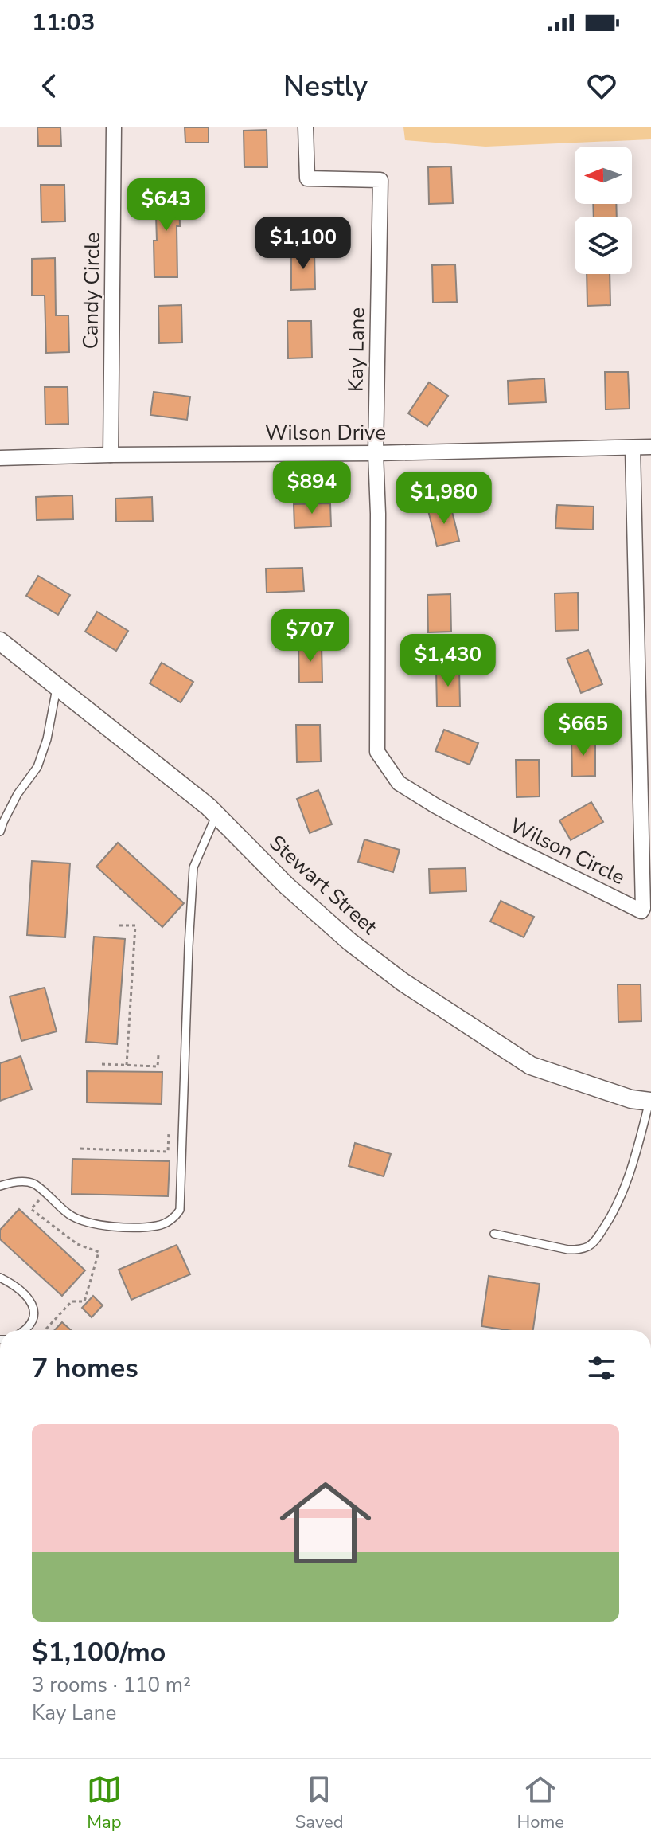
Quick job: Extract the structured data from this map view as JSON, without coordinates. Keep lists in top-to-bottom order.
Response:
{
  "streets": {
    "street": [
      "Candy Circle",
      "Kay Lane",
      "Wilson Drive",
      "Wilson Circle",
      "Stewart Street"
    ]
  },
  "crossings": [
    ["Candy Circle", "Wilson Drive"],
    ["Kay Lane", "Wilson Drive"],
    ["Kay Lane", "Wilson Circle"],
    ["Wilson Drive", "Wilson Circle"]
  ],
  "north": "left",
  "page": {
    "status": "11:03",
    "header": "Nestly",
    "price": [
      "$643",
      "$1,100",
      "$894",
      "$1,980",
      "$707",
      "$1,430",
      "$665"
    ],
    "heading": "7 homes",
    "list": [
      {
        "name": "$1,100/mo",
        "note": "3 rooms · 110 m² · Kay Lane"
      }
    ],
    "tabs": ["Map", "Saved", "Home"]
  }
}
